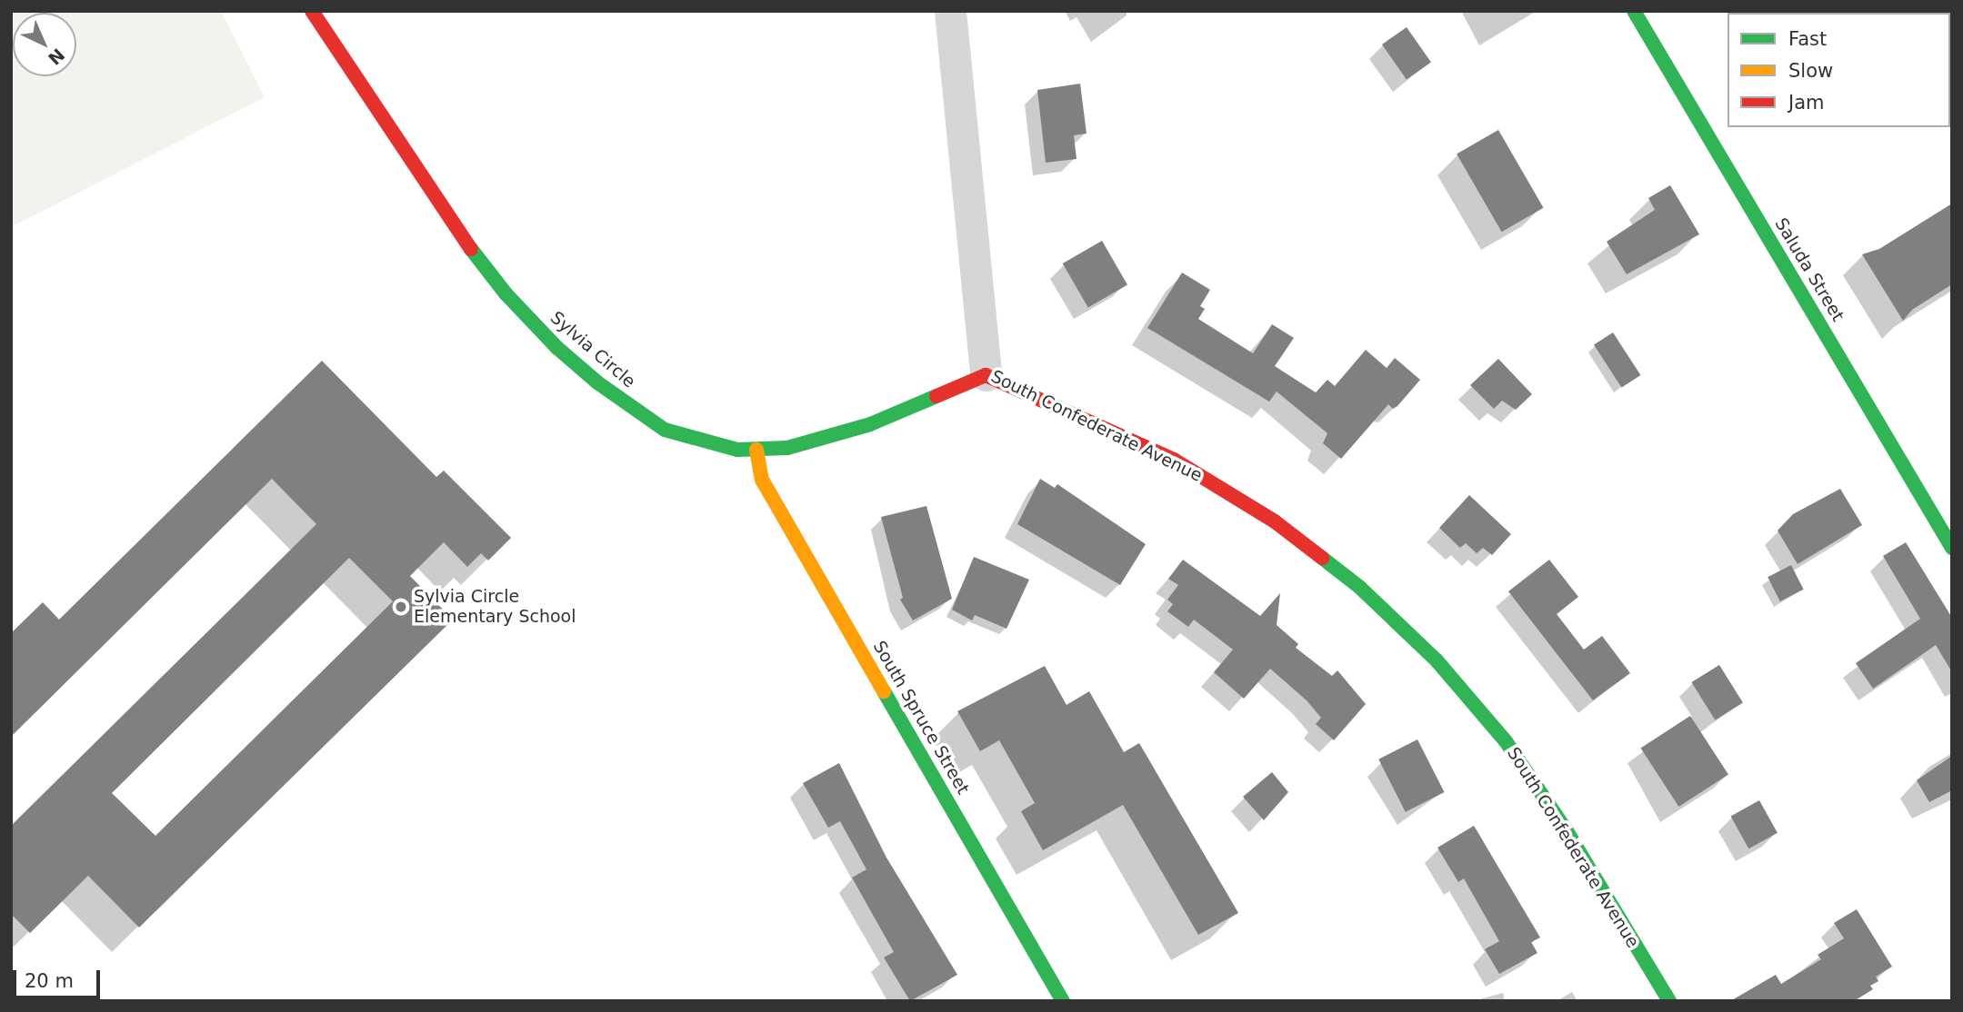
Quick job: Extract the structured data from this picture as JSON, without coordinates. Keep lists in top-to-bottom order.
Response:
{
  "streets": {
    "street": [
      "Saluda Street",
      "Sylvia Circle",
      "South Confederate Avenue",
      "South Spruce Street"
    ]
  },
  "crossings": [
    ["Sylvia Circle", "South Confederate Avenue"],
    ["Sylvia Circle", "South Spruce Street"]
  ],
  "places": ["Sylvia Circle Elementary School"],
  "legend": ["Fast", "Slow", "Jam"],
  "scale_bar": "20 m",
  "north": "bottom right"
}
